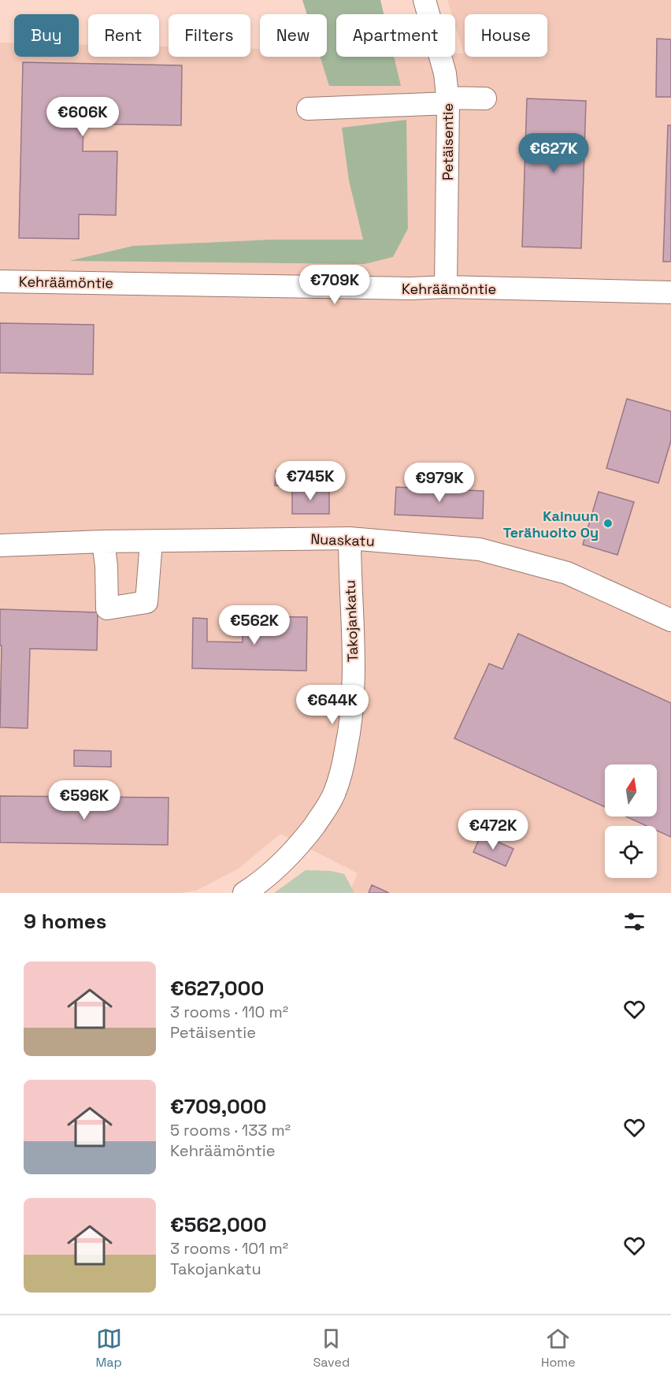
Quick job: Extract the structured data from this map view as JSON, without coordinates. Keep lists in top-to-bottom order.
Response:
{
  "streets": {
    "street": [
      "Petäisentie",
      "Kehräämöntie",
      "Nuaskatu",
      "Takojankatu"
    ]
  },
  "crossings": [
    ["Petäisentie", "Kehräämöntie"],
    ["Nuaskatu", "Takojankatu"]
  ],
  "places": ["Kainuun Terähuolto Oy"],
  "north": "top",
  "page": {
    "chip": [
      "Buy",
      "Rent",
      "Filters",
      "New",
      "Apartment",
      "House"
    ],
    "price": [
      "€606K",
      "€627K",
      "€709K",
      "€745K",
      "€979K",
      "€562K",
      "€644K",
      "€596K",
      "€472K"
    ],
    "heading": "9 homes",
    "list": [
      {
        "name": "€627,000",
        "note": "3 rooms · 110 m² · Petäisentie"
      },
      {
        "name": "€709,000",
        "note": "5 rooms · 133 m² · Kehräämöntie"
      },
      {
        "name": "€562,000",
        "note": "3 rooms · 101 m² · Takojankatu"
      }
    ],
    "tabs": ["Map", "Saved", "Home"]
  }
}
